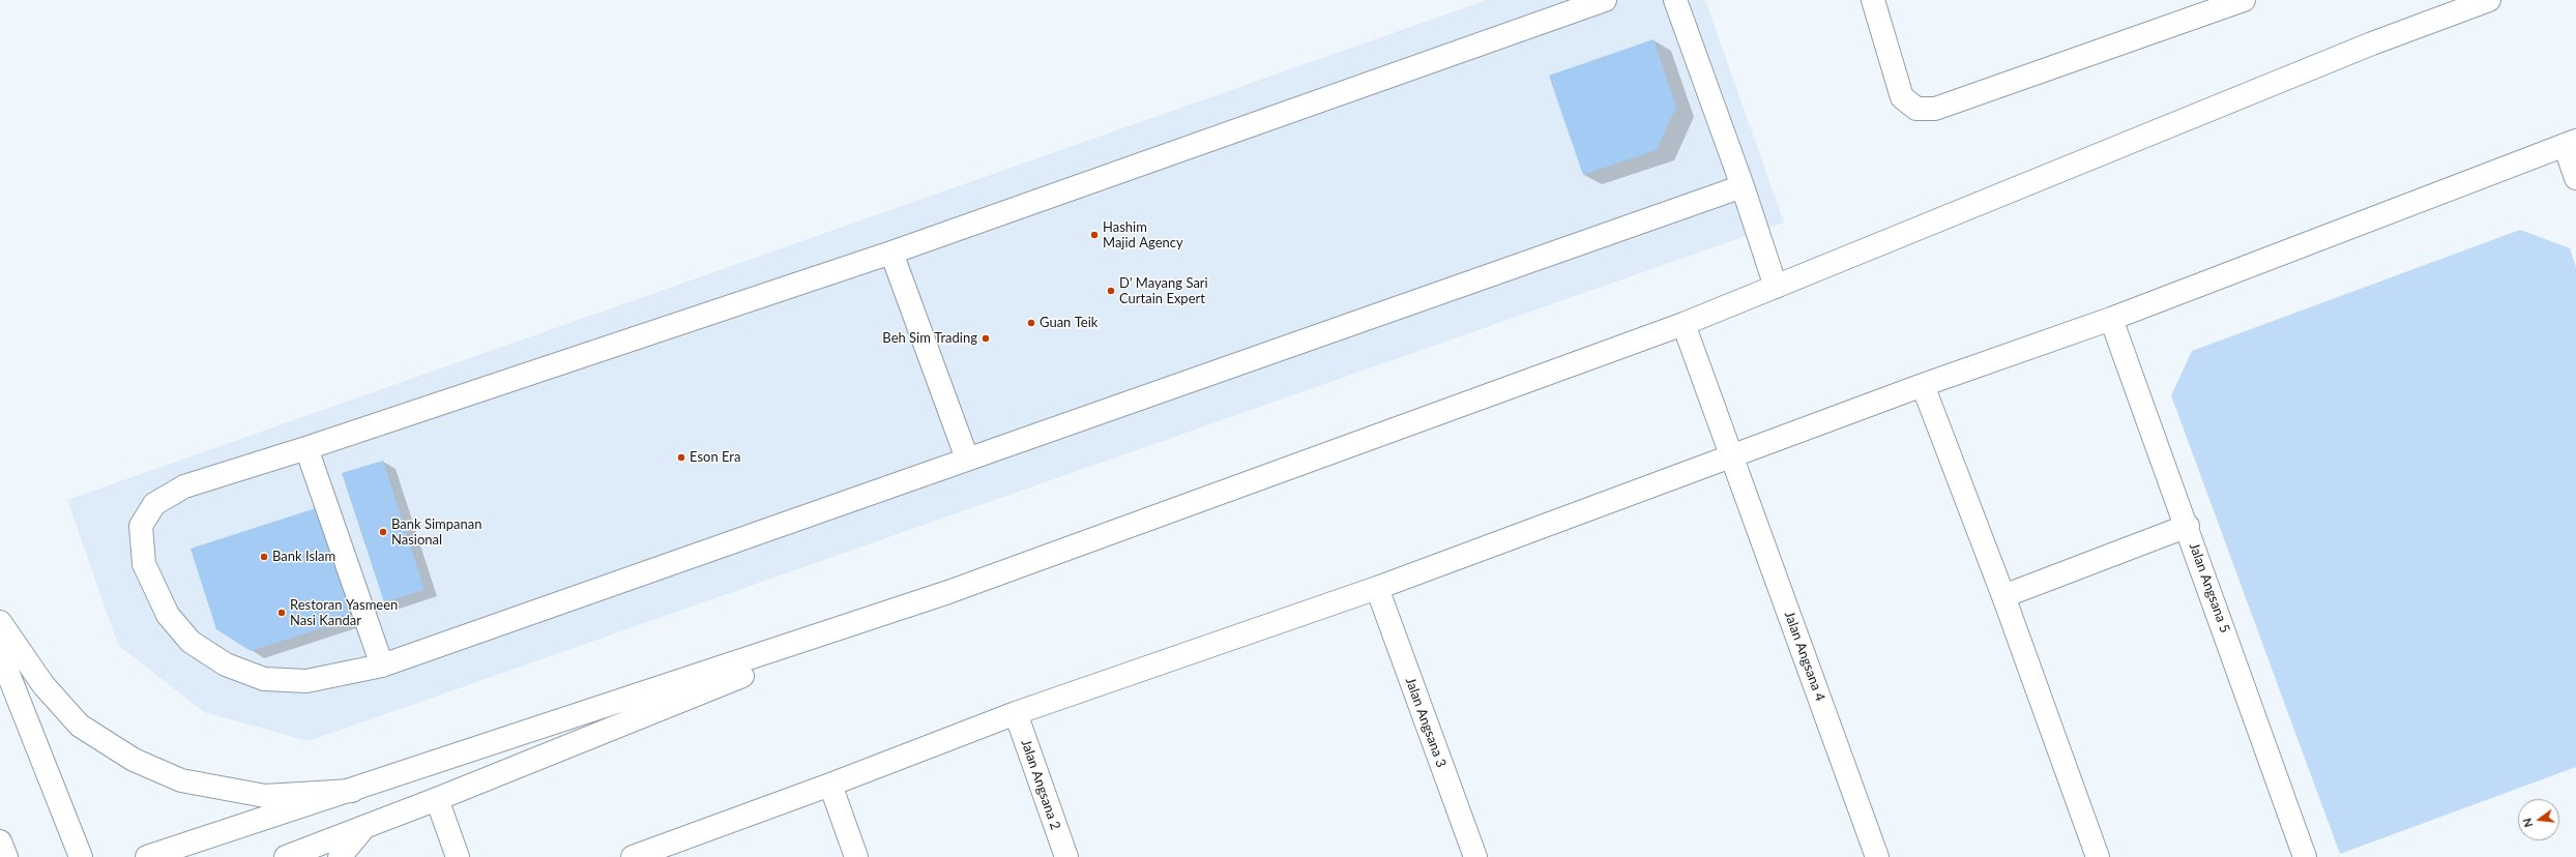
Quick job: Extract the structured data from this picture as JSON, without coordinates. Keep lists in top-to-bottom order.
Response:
{
  "streets": {
    "main road": [
      "Jalan Angsana 5",
      "Jalan Angsana 4",
      "Jalan Angsana 3",
      "Jalan Angsana 2"
    ]
  },
  "places": [
    "Hashim Majid Agency",
    "D' Mayang Sari Curtain Expert",
    "Guan Teik",
    "Beh Sim Trading",
    "Eson Era",
    "Bank Simpanan Nasional",
    "Bank Islam",
    "Restoran Yasmeen Nasi Kandar"
  ],
  "north": "left"
}
